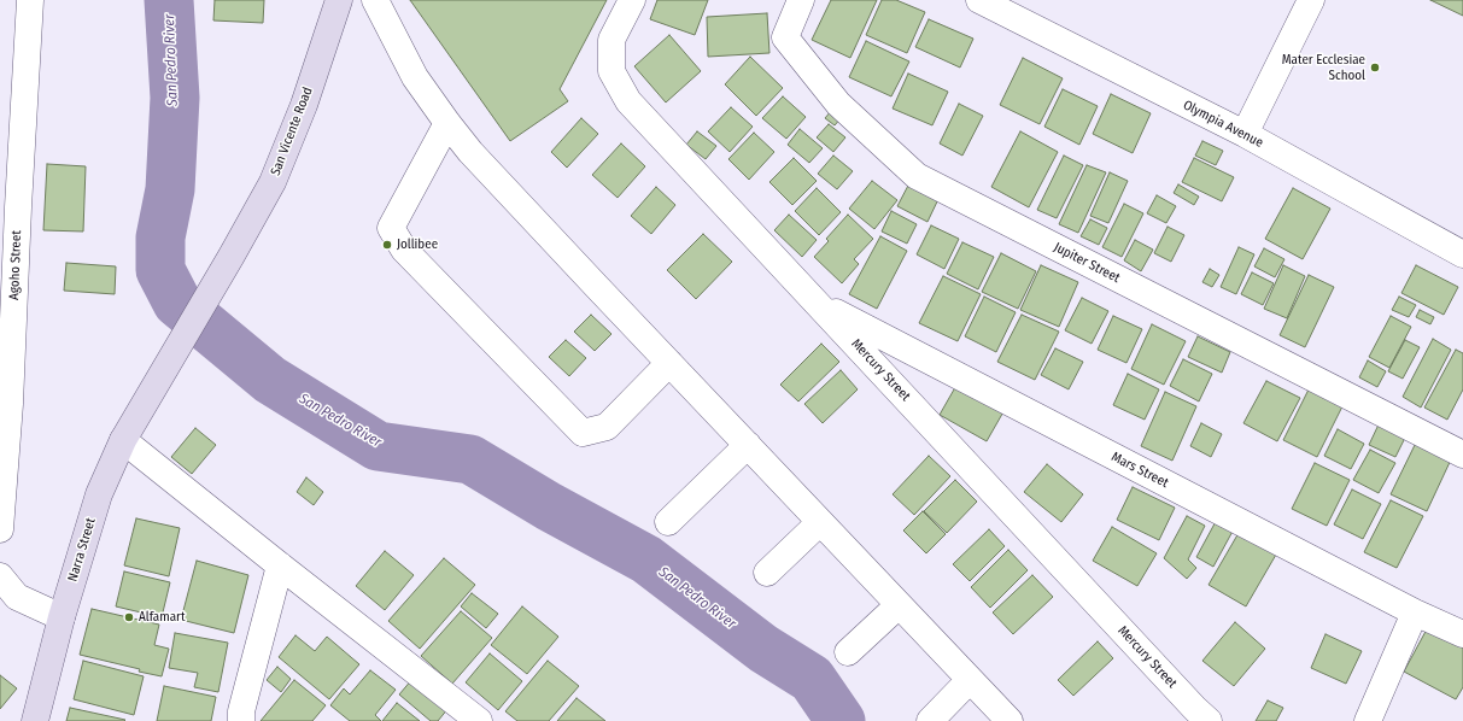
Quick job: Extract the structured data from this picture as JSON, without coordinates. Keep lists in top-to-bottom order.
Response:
{
  "streets": {
    "main road": ["San Vicente Road", "Narra Street"],
    "street": [
      "Olympia Avenue",
      "Jupiter Street",
      "Agoho Street",
      "Mercury Street",
      "Mars Street"
    ]
  },
  "crossings": [
    ["San Vicente Road", "Narra Street"],
    ["Mercury Street", "Mars Street"]
  ],
  "water": ["San Pedro River"],
  "places": ["Mater Ecclesiae School", "Jollibee", "Alfamart"]
}
